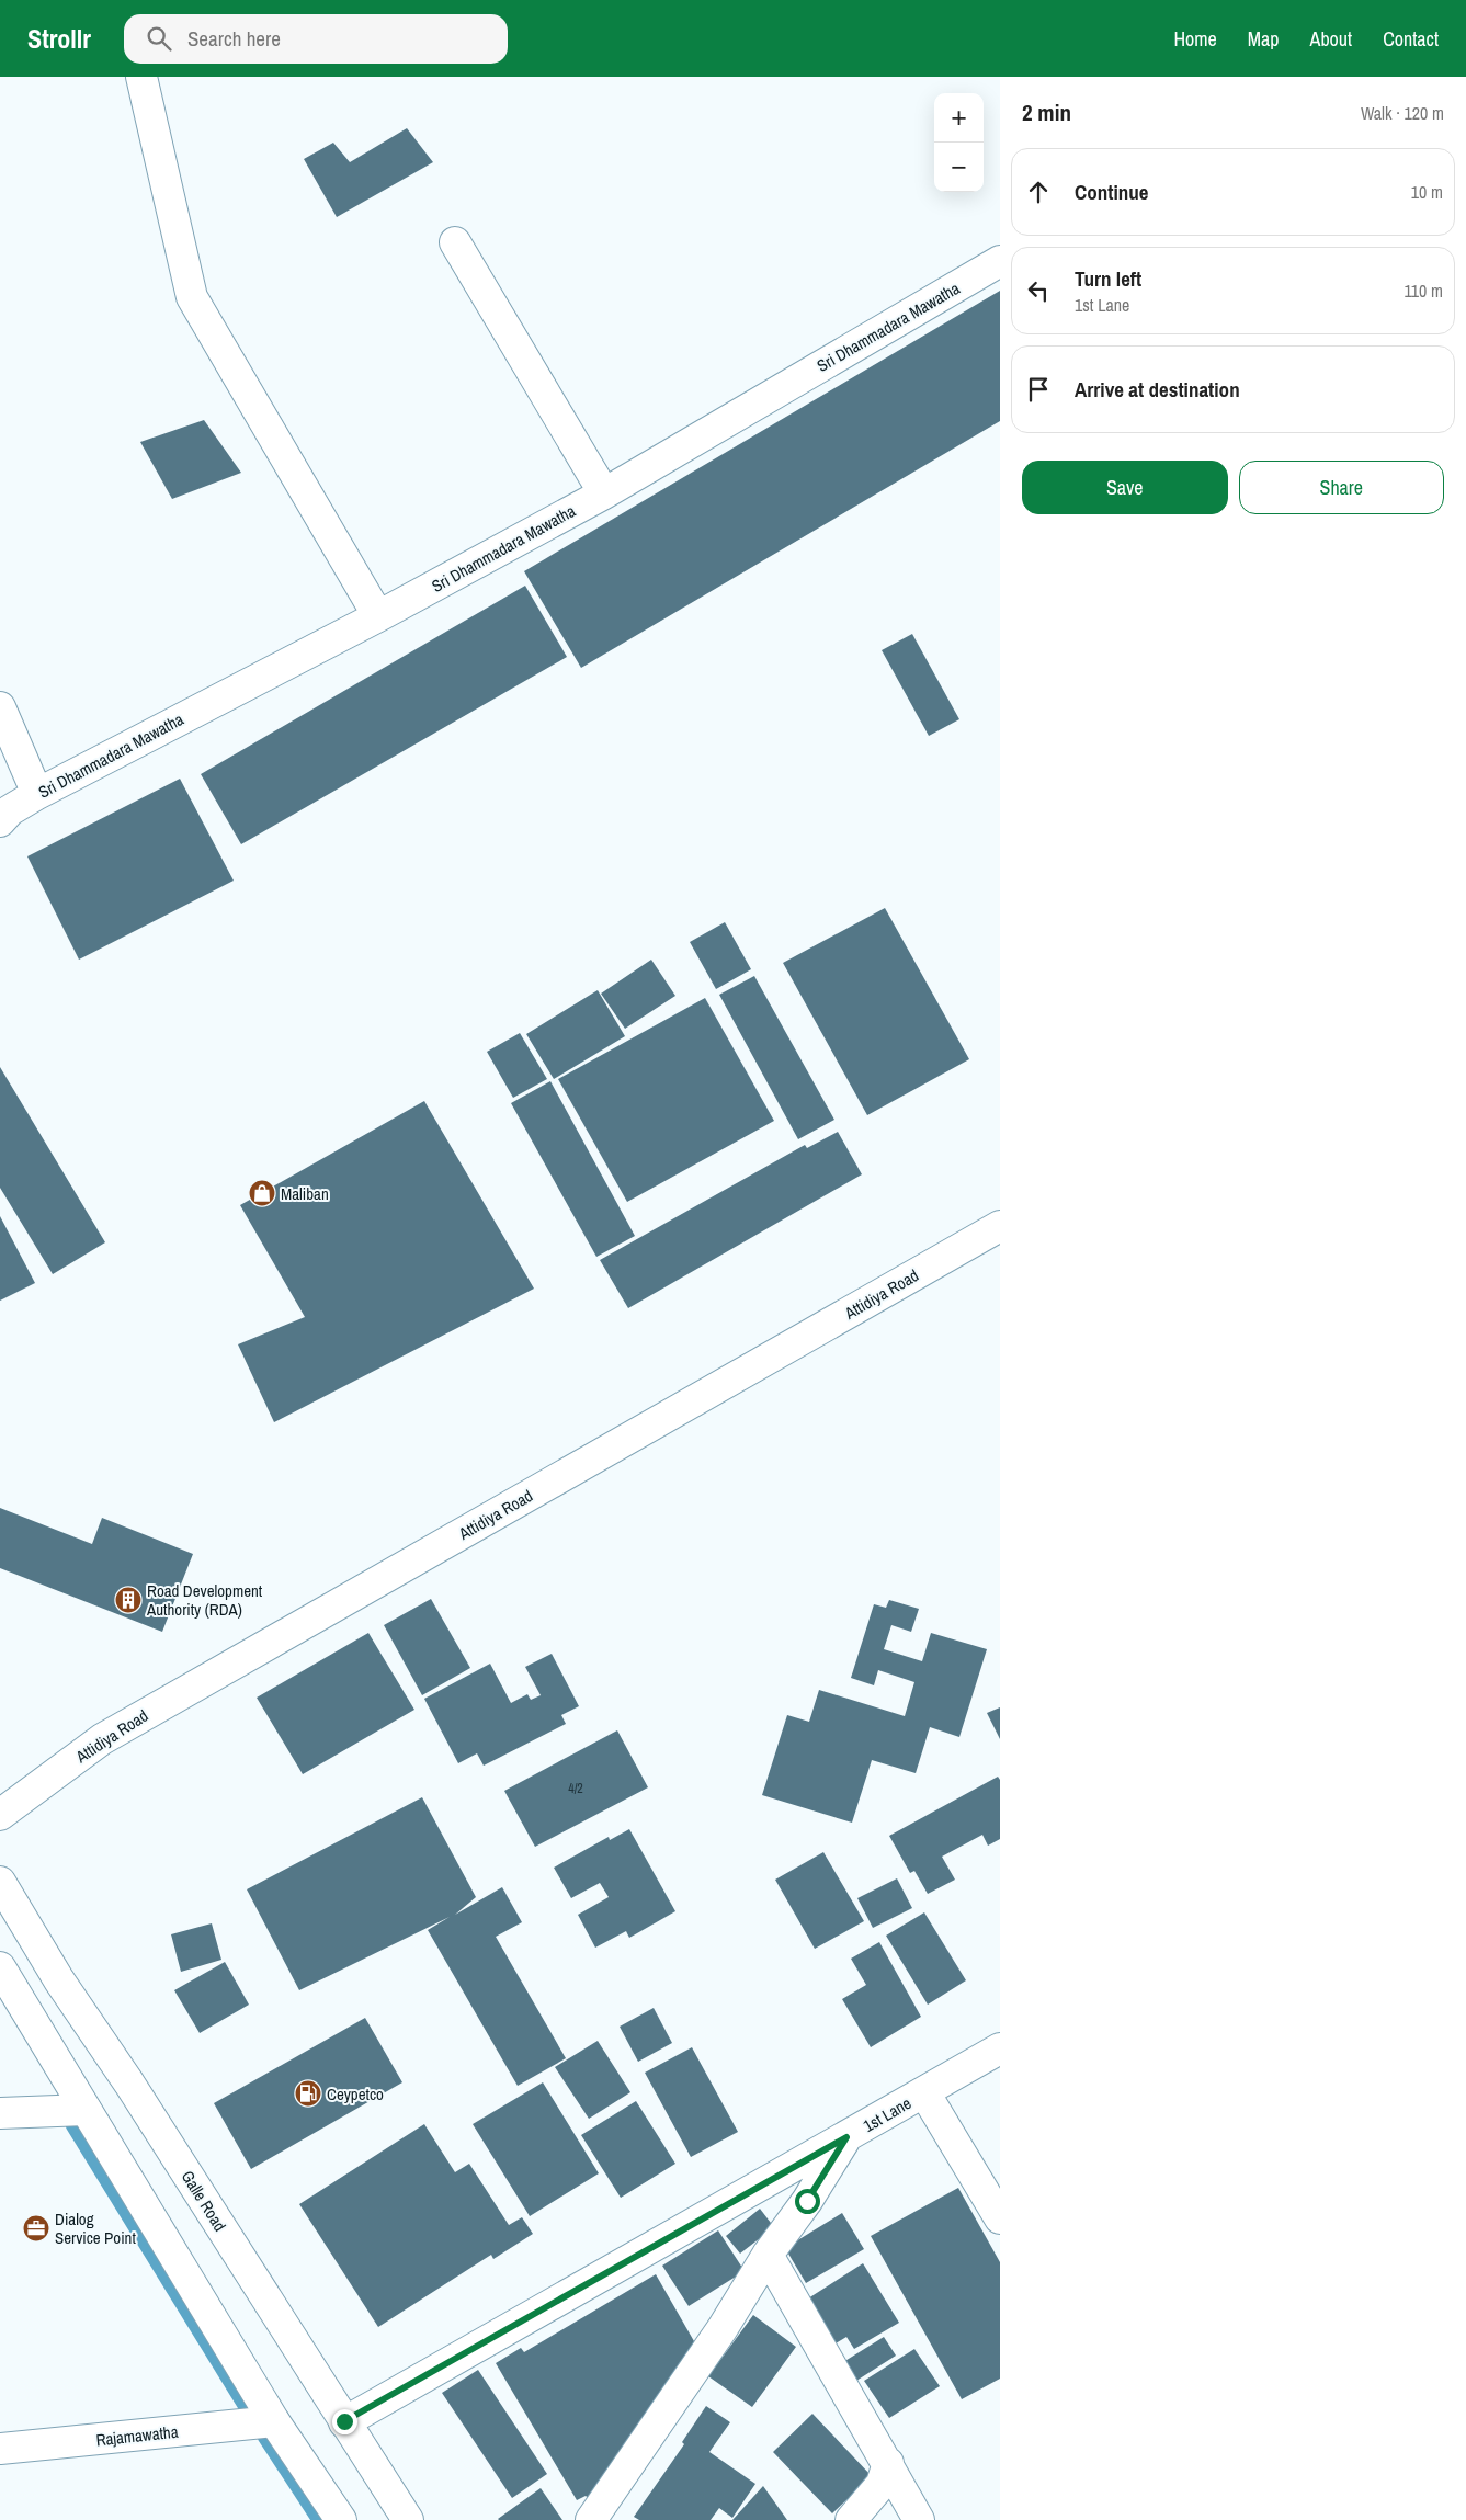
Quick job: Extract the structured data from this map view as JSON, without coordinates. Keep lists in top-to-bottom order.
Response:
{
  "streets": {
    "main road": [
      "Sri Dhammadara Mawatha",
      "Attidiya Road",
      "1st Lane",
      "Galle Road",
      "Rajamawatha"
    ]
  },
  "crossings": [
    ["1st Lane", "Galle Road"]
  ],
  "places": {
    "shop": ["Maliban"],
    "building": ["Road Development Authority (RDA)"],
    "fuel station": ["Ceypetco"],
    "office": ["Dialog Service Point"]
  },
  "house_numbers": ["4/2"],
  "page": {
    "header": "Strollr",
    "search": "Search here",
    "nav": [
      "Home",
      "Map",
      "About",
      "Contact"
    ],
    "heading": ["2 min", "Walk · 120 m"],
    "map_buttons": ["+", "−"],
    "list": [
      ["Continue", "10 m"],
      ["Turn left", "1st Lane", "110 m"],
      "Arrive at destination"
    ],
    "buttons": ["Save", "Share"]
  }
}
